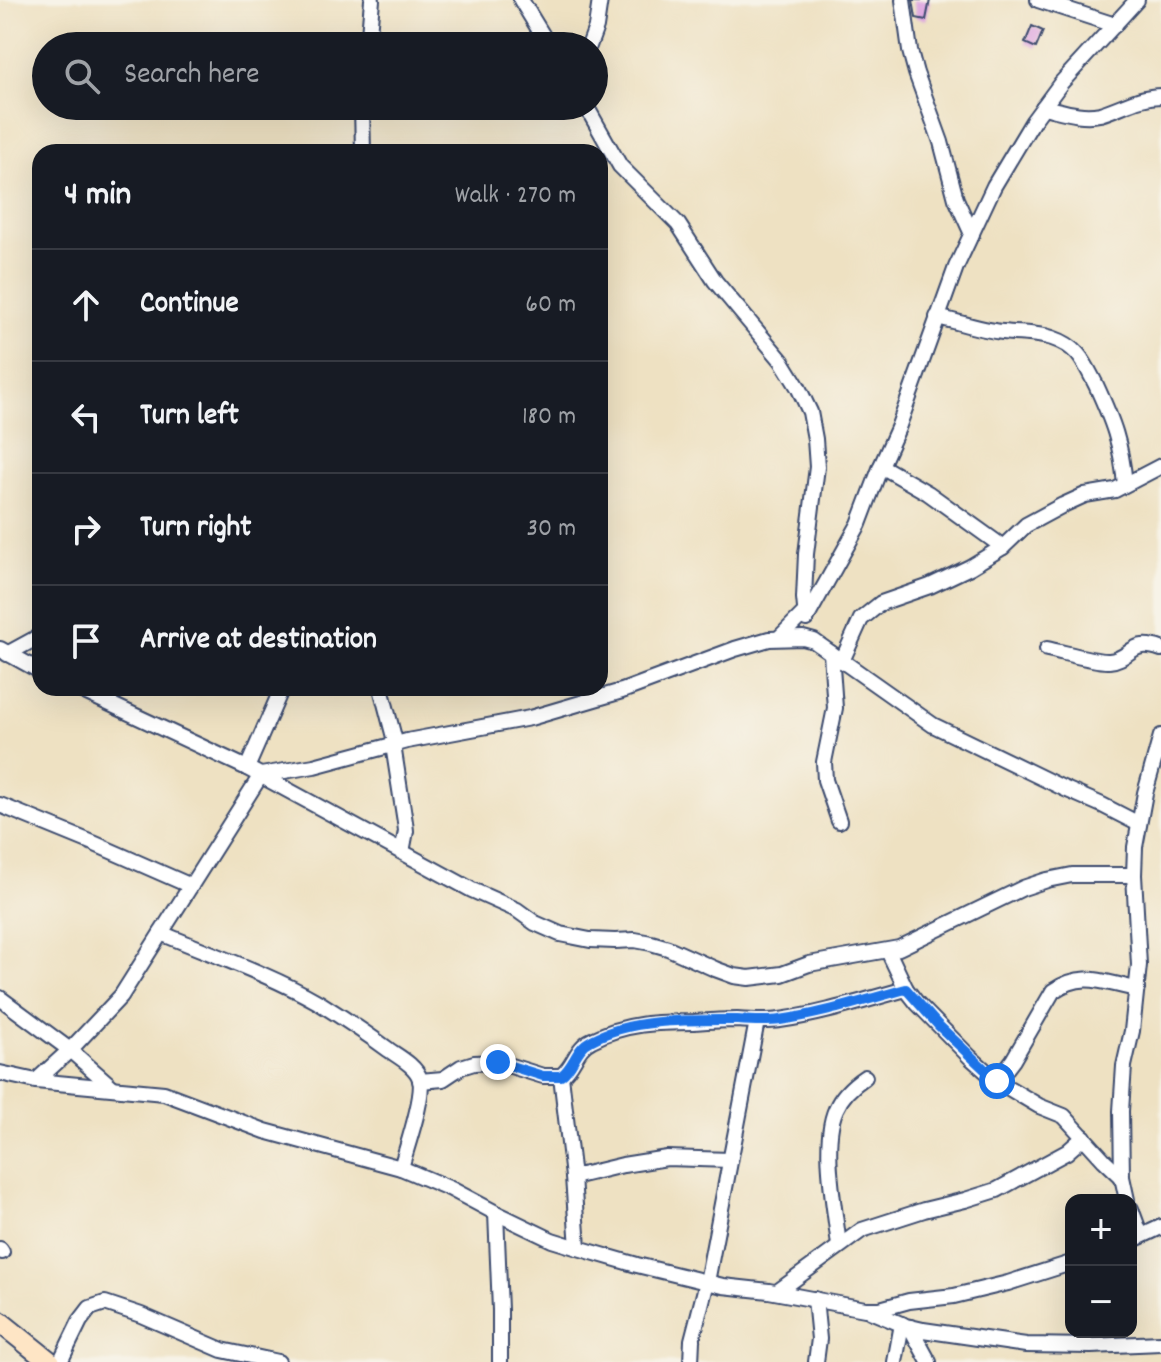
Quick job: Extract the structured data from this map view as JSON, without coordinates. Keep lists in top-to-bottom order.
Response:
{
  "page": {
    "search": "Search here",
    "heading": ["4 min", "Walk · 270 m"],
    "list": [
      ["Continue", "60 m"],
      ["Turn left", "180 m"],
      ["Turn right", "30 m"],
      "Arrive at destination"
    ],
    "map_buttons": ["+", "−"]
  }
}
